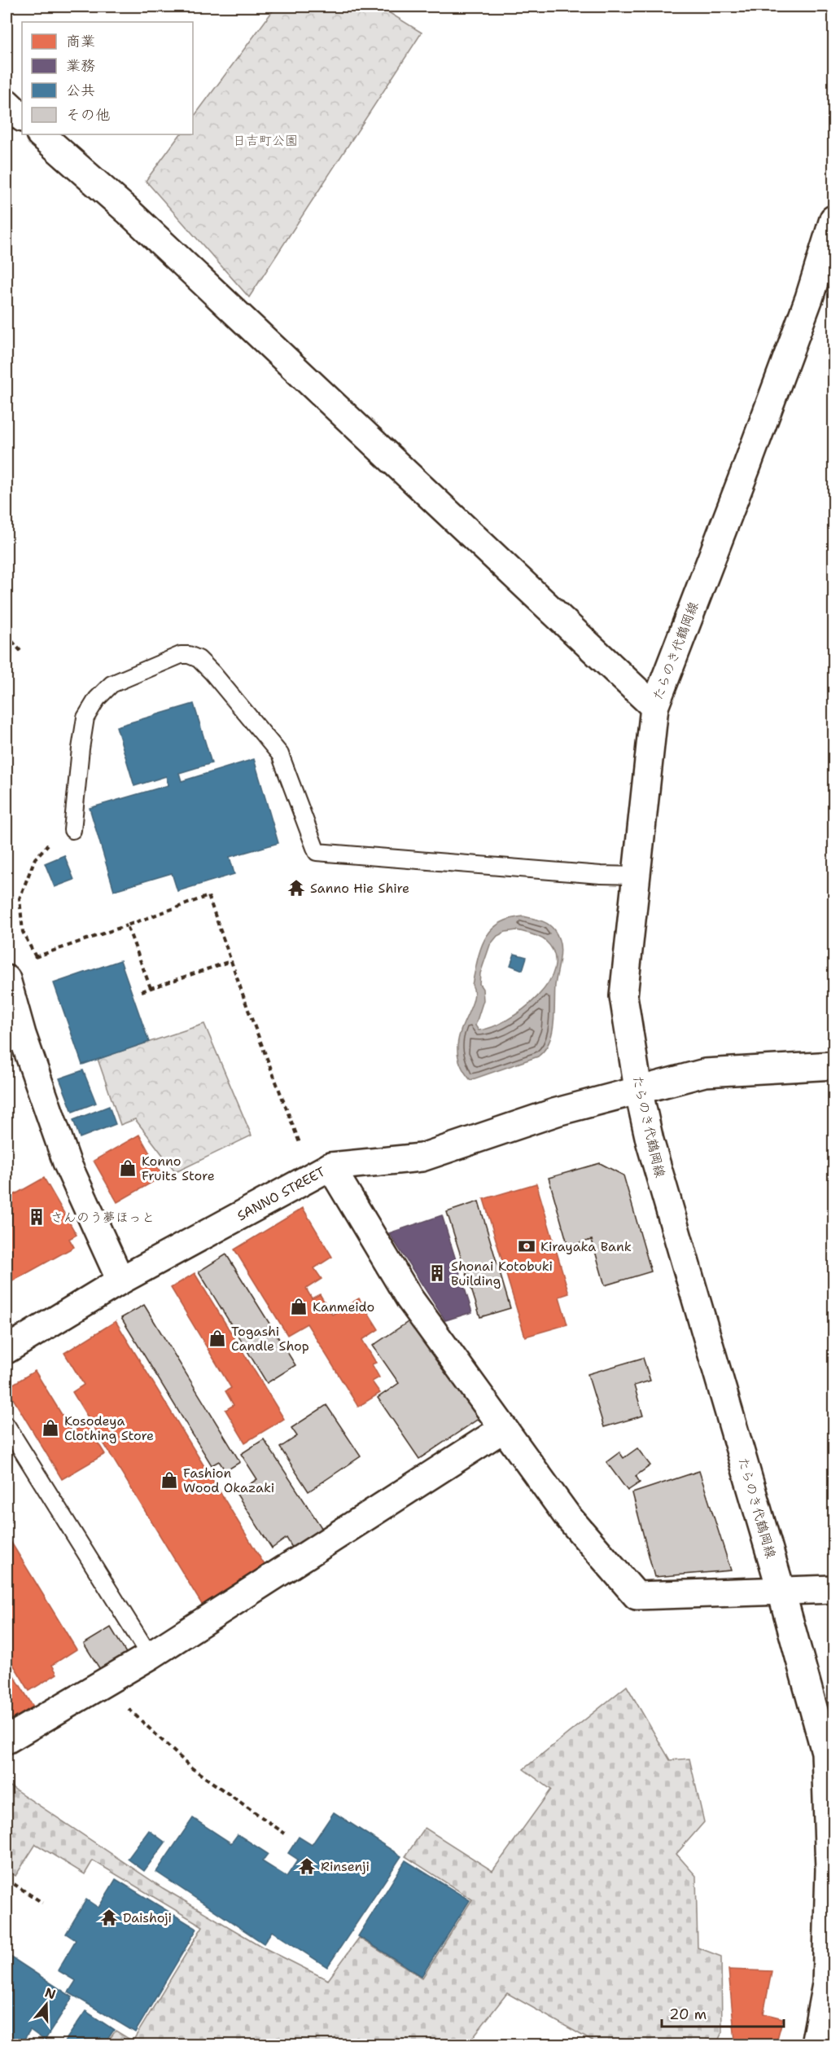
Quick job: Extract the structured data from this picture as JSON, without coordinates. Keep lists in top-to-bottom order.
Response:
{
  "streets": {
    "street": ["たらのき代鶴岡線", "SANNO STREET"]
  },
  "crossings": [
    ["たらのき代鶴岡線", "SANNO STREET"]
  ],
  "parks": ["日吉町公園"],
  "places": {
    "temple": ["Sanno Hie Shire", "Rinsenji", "Daishoji"],
    "shop": [
      "Konno Fruits Store",
      "Kanmeido",
      "Togashi Candle Shop",
      "Kosodeya Clothing Store",
      "Fashion Wood Okazaki"
    ],
    "building": ["さんのう夢ほっと", "Shonai Kotobuki Building"],
    "bank": ["Kirayaka Bank"]
  },
  "legend": [
    "商業",
    "業務",
    "公共",
    "その他"
  ],
  "scale_bar": "20 m",
  "north": "top"
}
